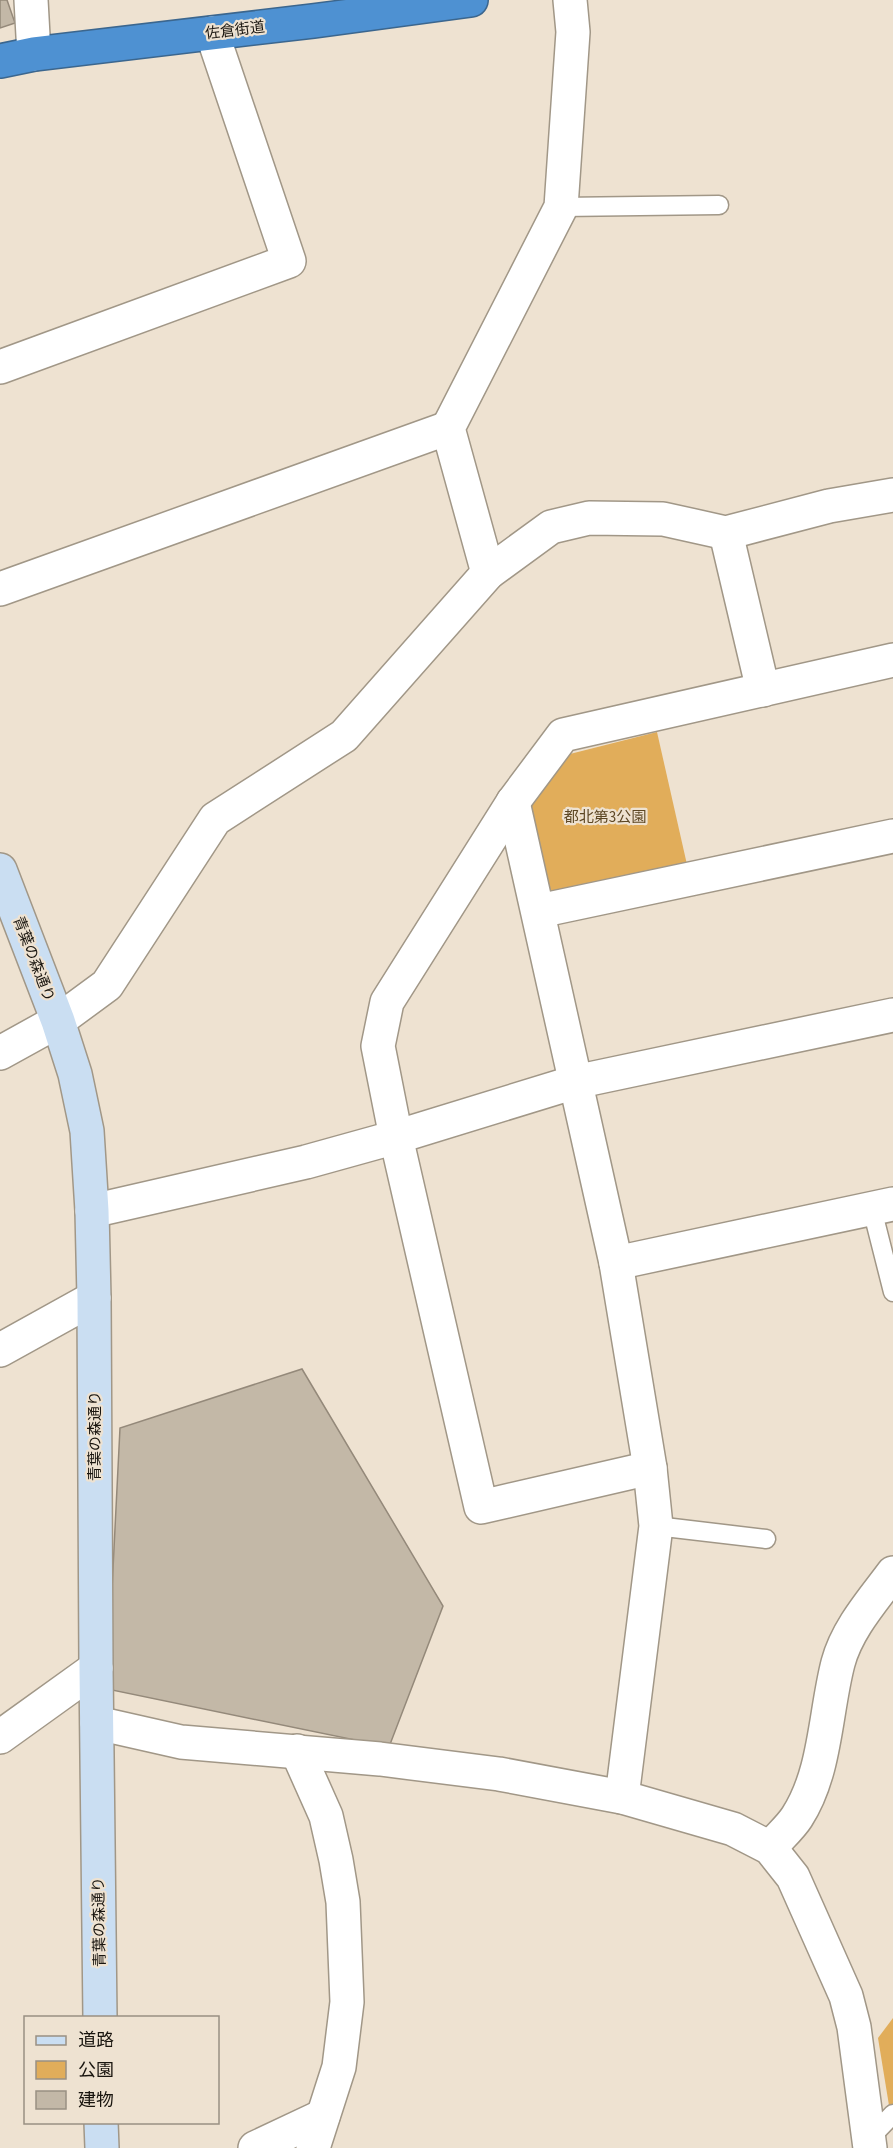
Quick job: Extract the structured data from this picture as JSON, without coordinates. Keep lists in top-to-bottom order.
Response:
{
  "streets": {
    "highway": ["佐倉街道"],
    "street": ["青葉の森通り"]
  },
  "parks": ["都北第3公園"],
  "legend": ["道路", "公園", "建物"]
}
